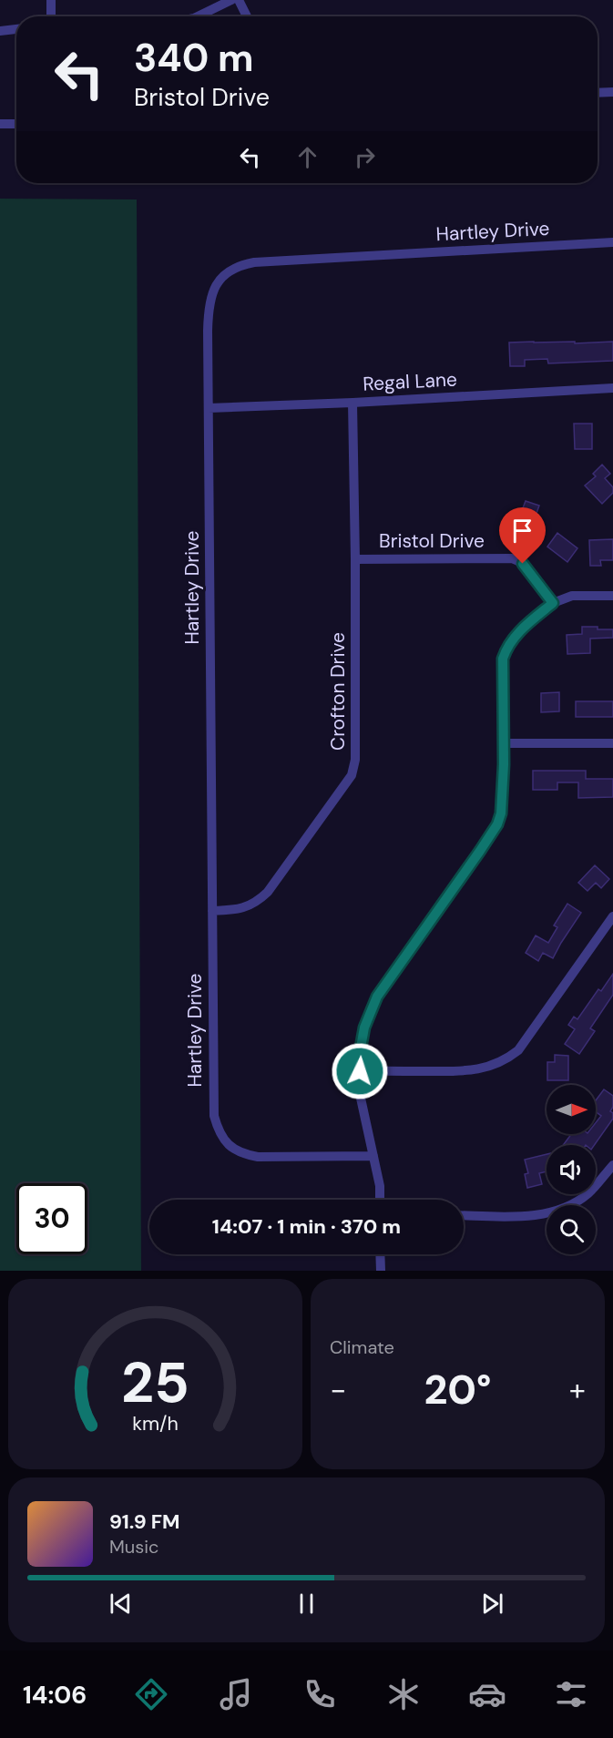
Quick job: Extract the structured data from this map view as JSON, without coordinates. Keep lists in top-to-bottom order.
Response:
{
  "streets": {
    "street": [
      "Hartley Drive",
      "Regal Lane",
      "Bristol Drive",
      "Crofton Drive"
    ]
  },
  "crossings": [
    ["Hartley Drive", "Regal Lane"],
    ["Hartley Drive", "Crofton Drive"],
    ["Regal Lane", "Crofton Drive"],
    ["Bristol Drive", "Crofton Drive"]
  ],
  "north": "right",
  "page": {
    "turn": ["340 m", "Bristol Drive"],
    "limit": "30",
    "trip": "14:07 · 1 min · 370 m",
    "tile": "Climate",
    "heat": ["−", "20°", "+"],
    "song": ["91.9 FM", "Music"],
    "tabs": "14:06",
    "gauge": ["25", "km/h"]
  }
}
